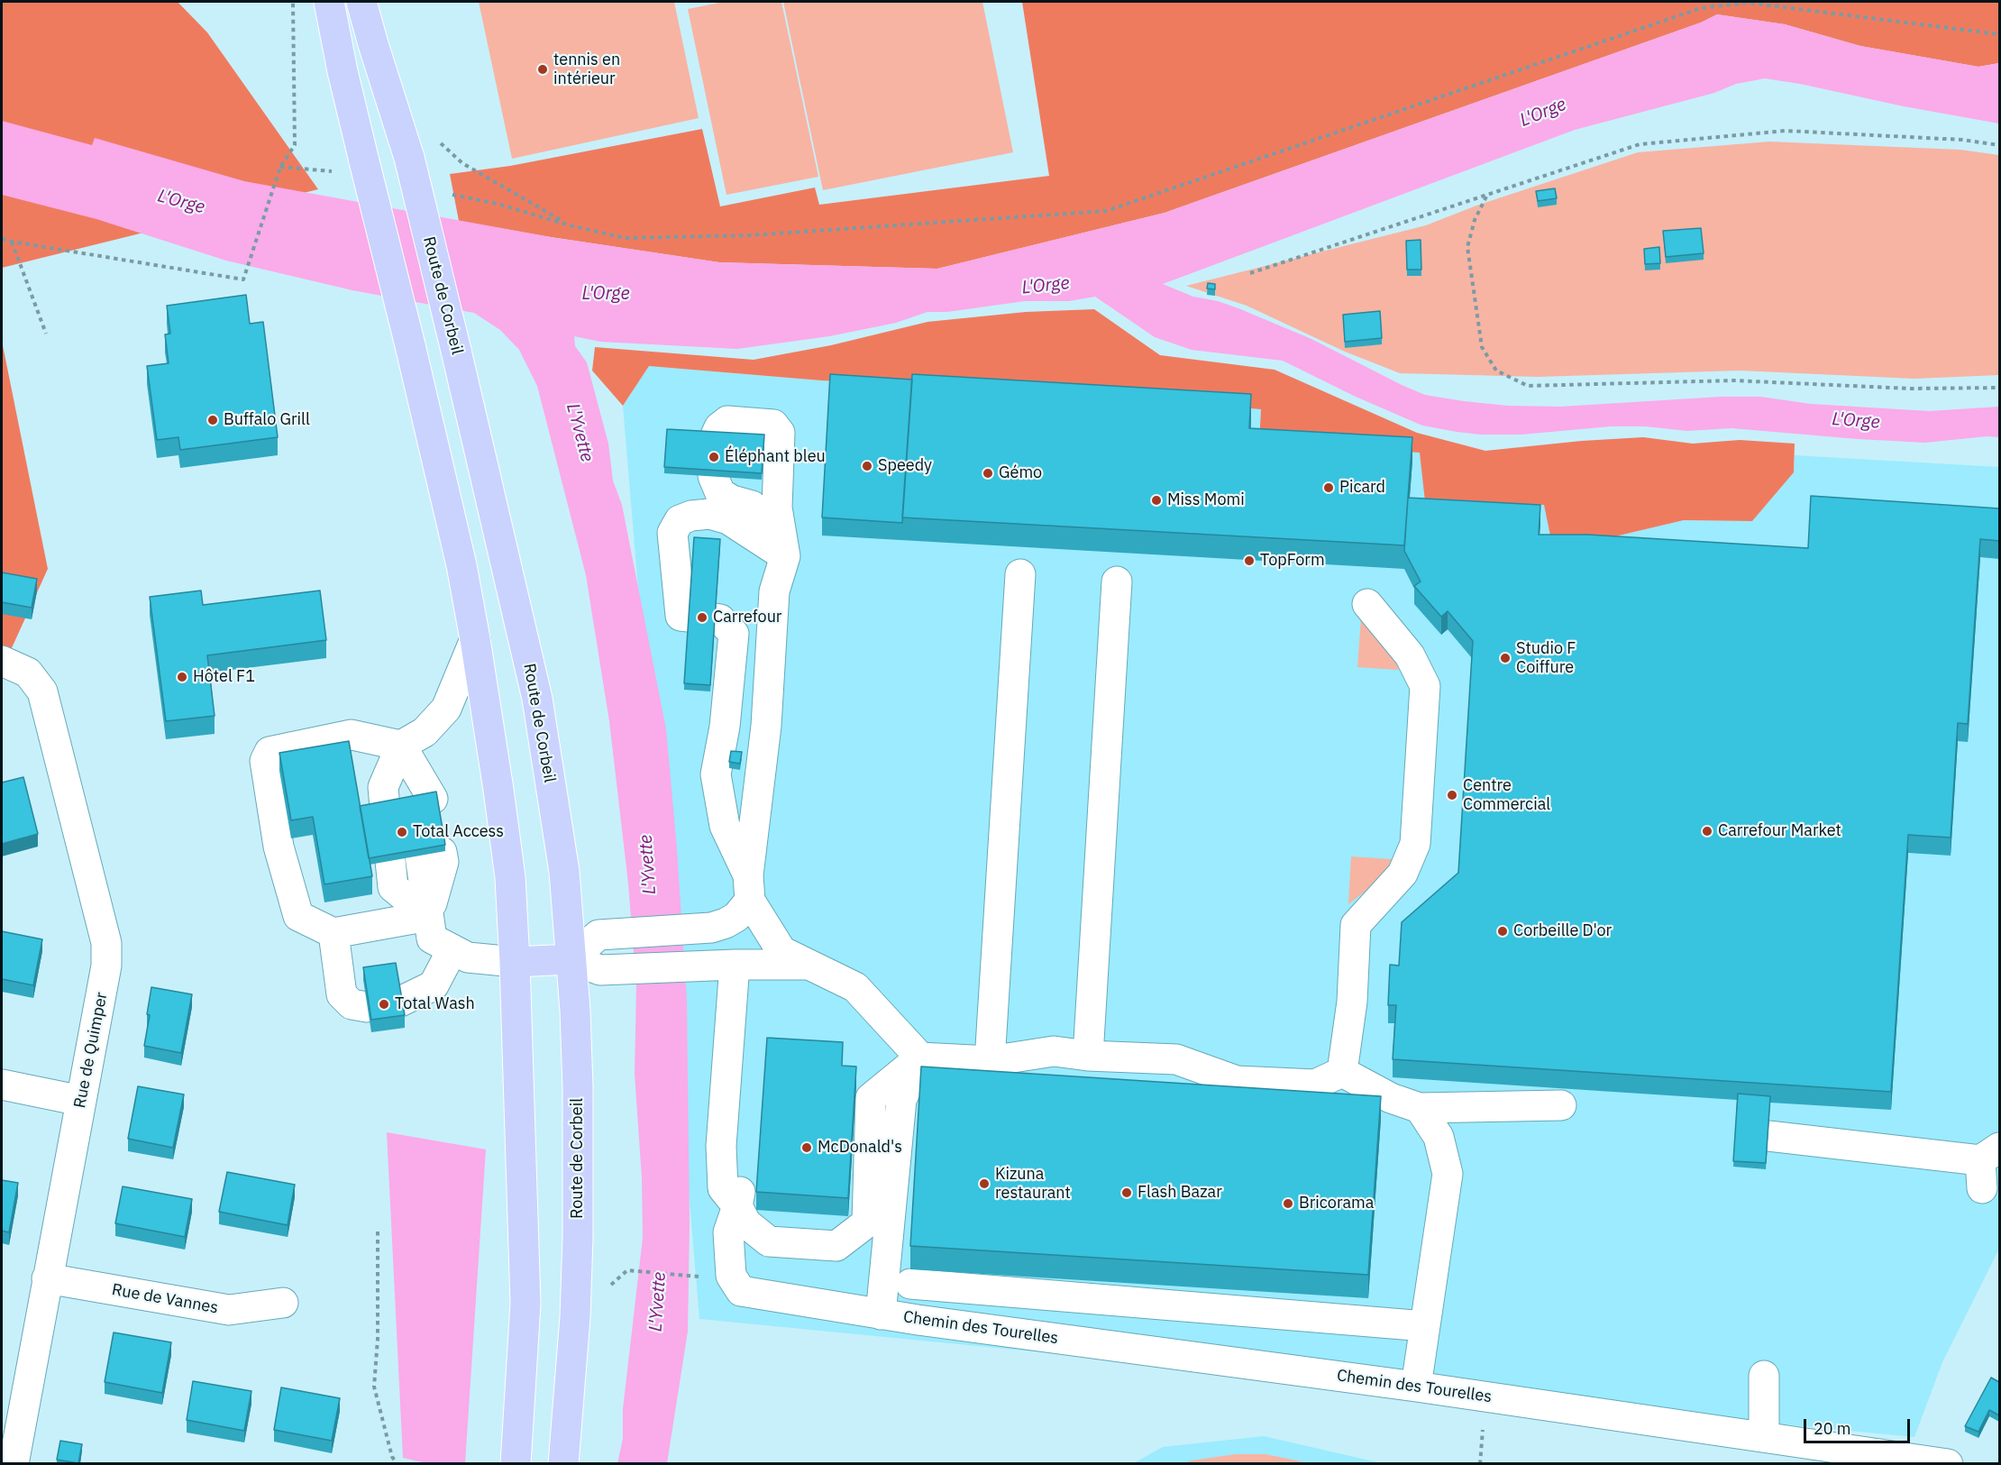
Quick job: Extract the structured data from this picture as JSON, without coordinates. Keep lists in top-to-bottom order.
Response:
{
  "streets": {
    "main road": ["Route de Corbeil"],
    "street": ["Rue de Quimper", "Rue de Vannes", "Chemin des Tourelles"]
  },
  "crossings": [
    ["Rue de Quimper", "Rue de Vannes"]
  ],
  "water": ["L'Orge", "L'Yvette"],
  "places": [
    "tennis en intérieur",
    "Buffalo Grill",
    "Éléphant bleu",
    "Speedy",
    "Gémo",
    "Picard",
    "Miss Momi",
    "TopForm",
    "Carrefour",
    "Studio F Coiffure",
    "Hôtel F1",
    "Centre Commercial",
    "Carrefour Market",
    "Total Access",
    "Corbeille D'or",
    "Total Wash",
    "McDonald's",
    "Kizuna restaurant",
    "Flash Bazar",
    "Bricorama"
  ],
  "scale_bar": "20 m"
}
